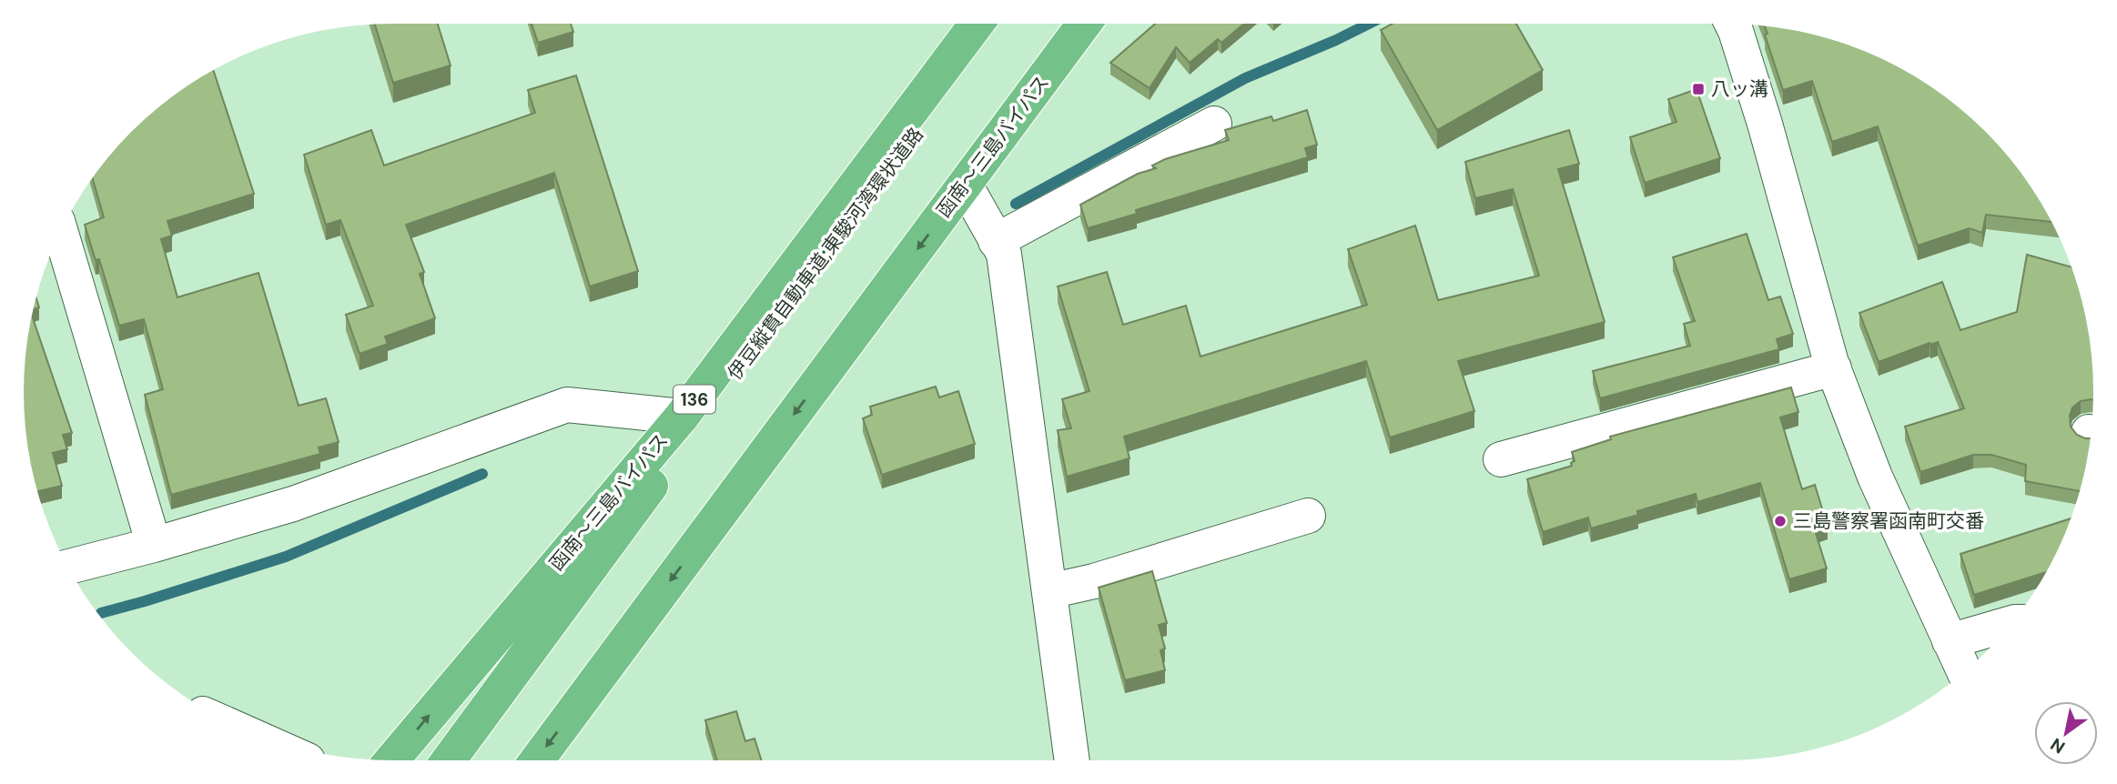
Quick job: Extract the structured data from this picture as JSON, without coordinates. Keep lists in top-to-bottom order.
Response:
{
  "streets": {
    "highway": ["函南～三島バイパス", "伊豆縦貫自動車道;東駿河湾環状道路", "136"]
  },
  "places": {
    "transit": ["八ッ溝"],
    "other": ["三島警察署函南町交番"]
  },
  "north": "bottom left"
}
